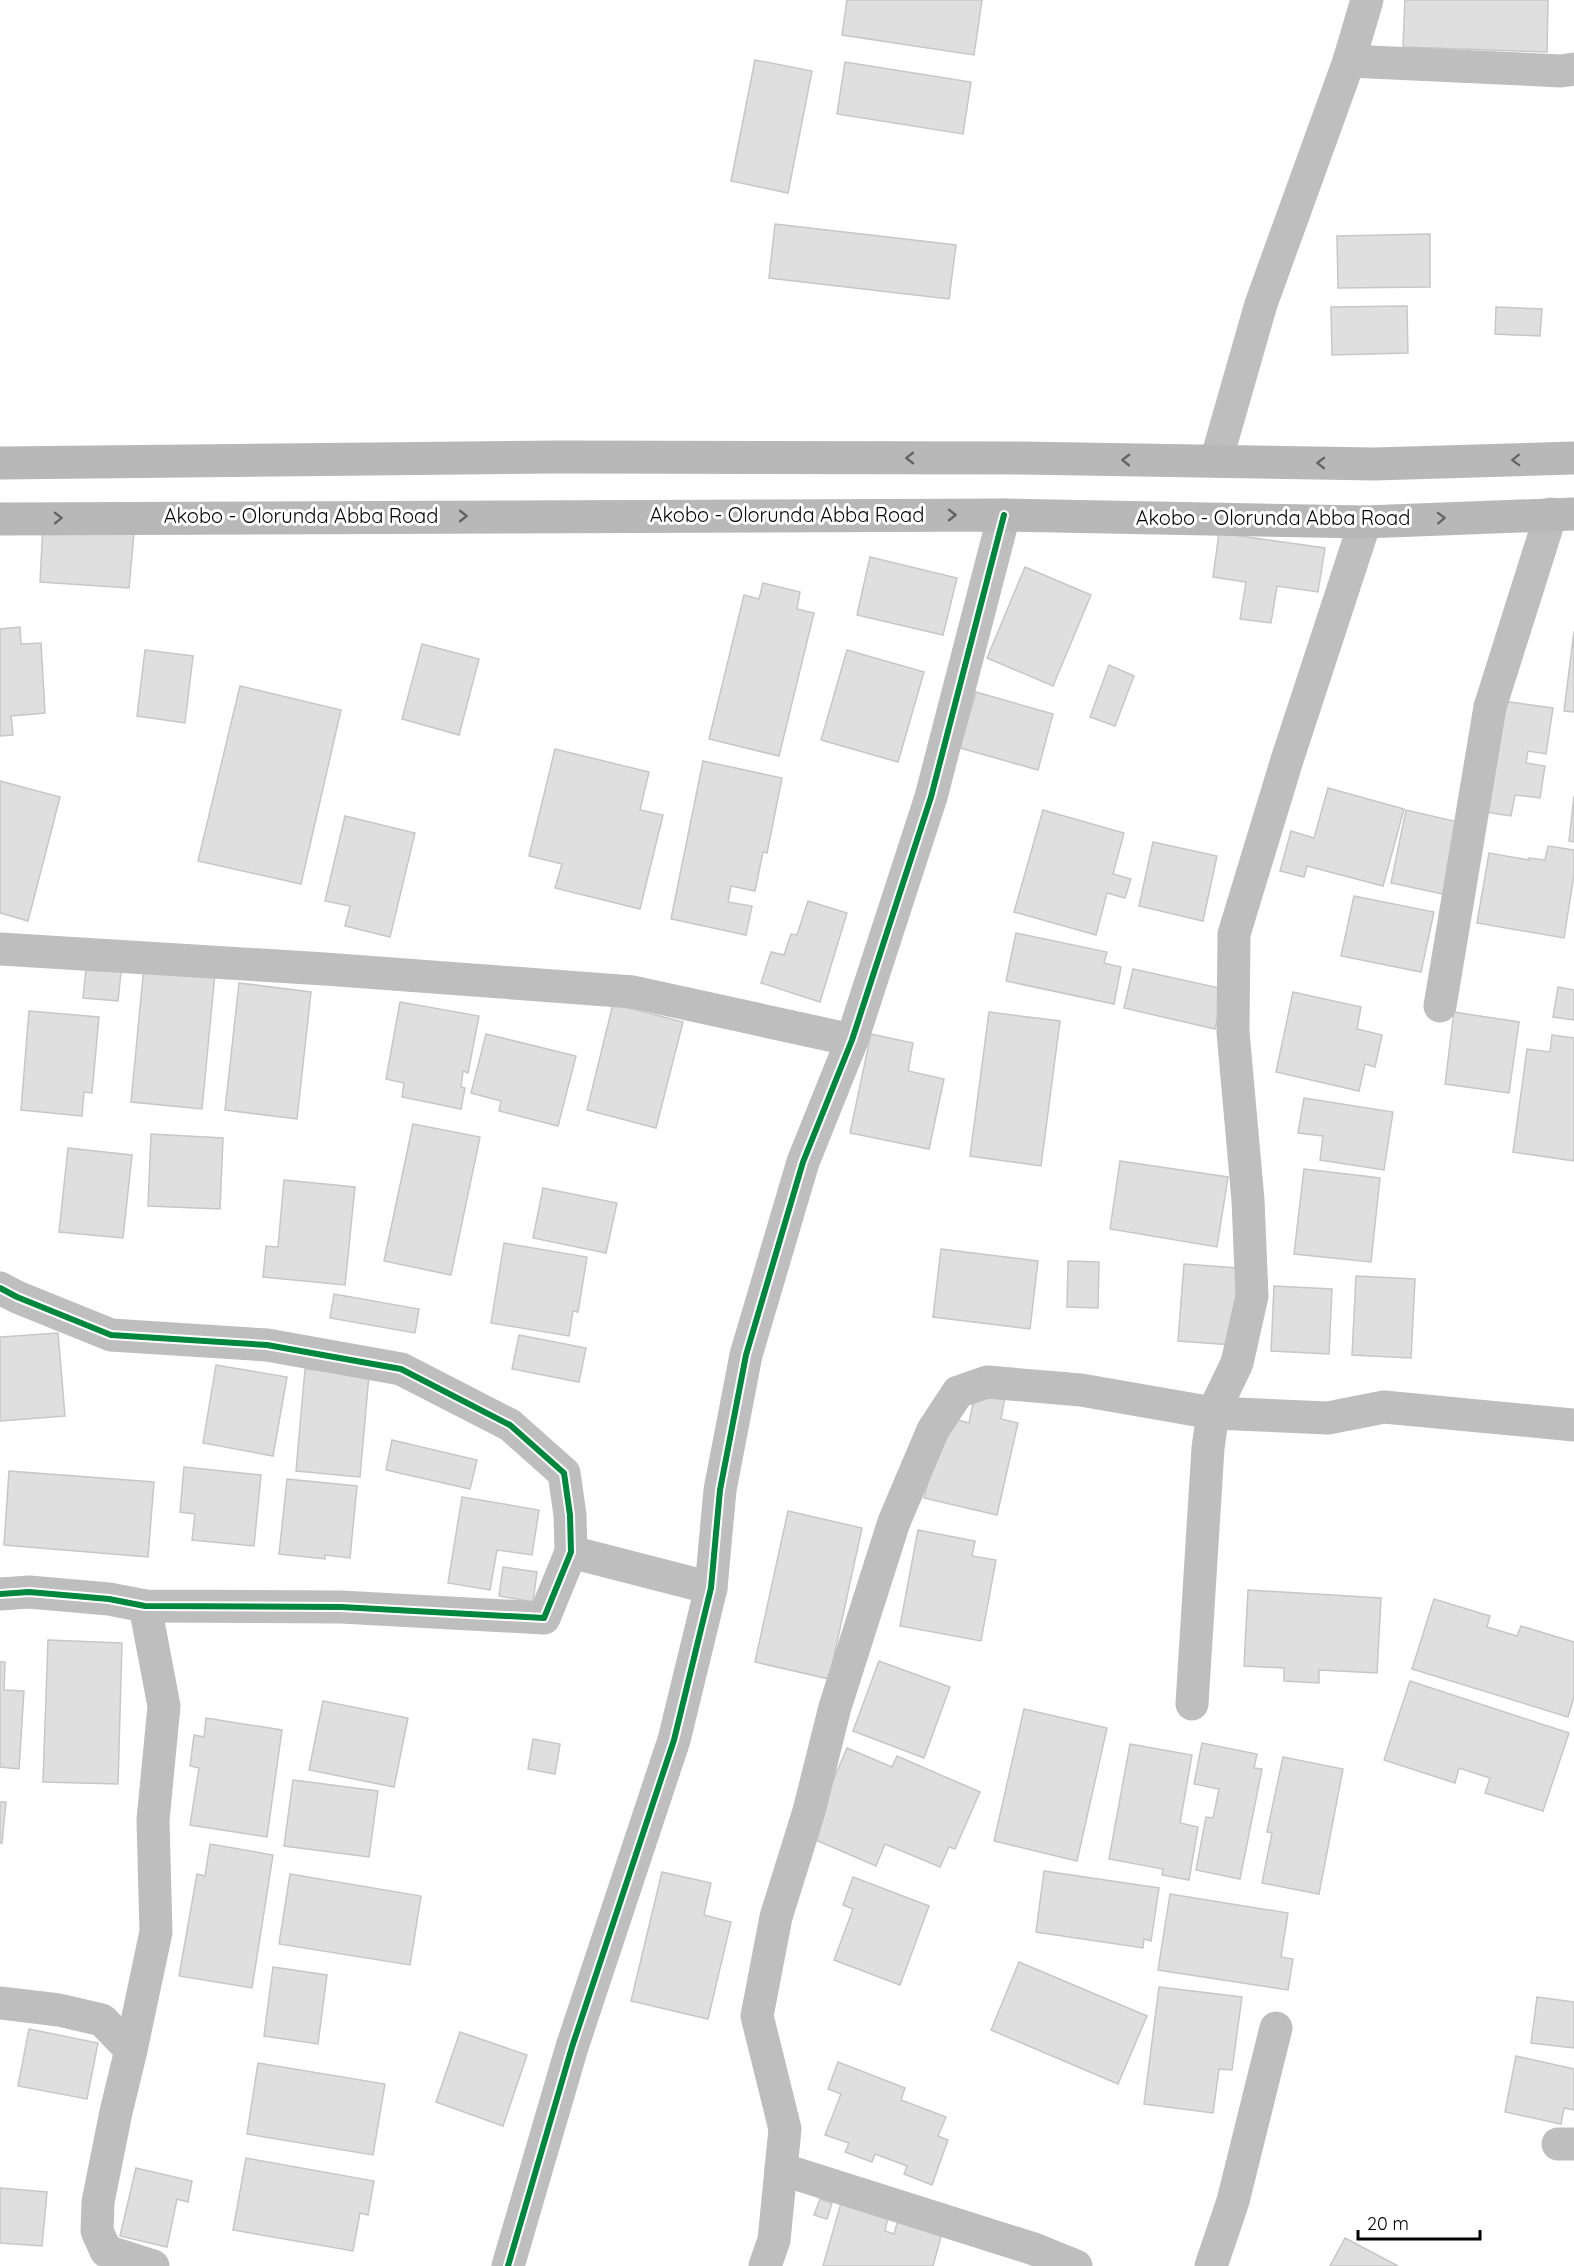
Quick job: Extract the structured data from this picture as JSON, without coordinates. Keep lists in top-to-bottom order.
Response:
{
  "streets": {
    "main road": ["Akobo - Olorunda Abba Road"]
  },
  "scale_bar": "20 m"
}
